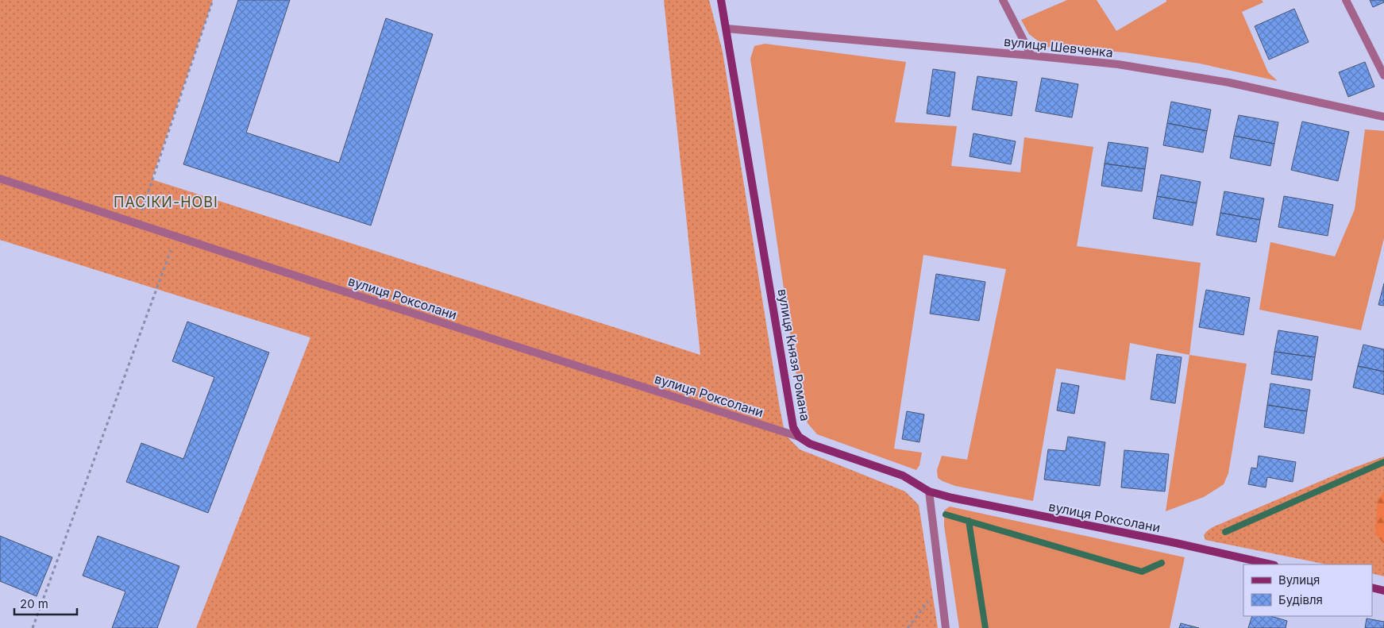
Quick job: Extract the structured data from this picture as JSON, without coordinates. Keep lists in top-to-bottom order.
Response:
{
  "streets": {
    "street": ["вулиця Шевченка", "вулиця Роксолани", "вулиця Князя Романа"]
  },
  "crossings": [
    ["вулиця Шевченка", "вулиця Князя Романа"],
    ["вулиця Роксолани", "вулиця Князя Романа"]
  ],
  "districts": ["ПАСІКИ-НОВІ"],
  "legend": ["Вулиця", "Будівля"],
  "scale_bar": "20 m"
}
